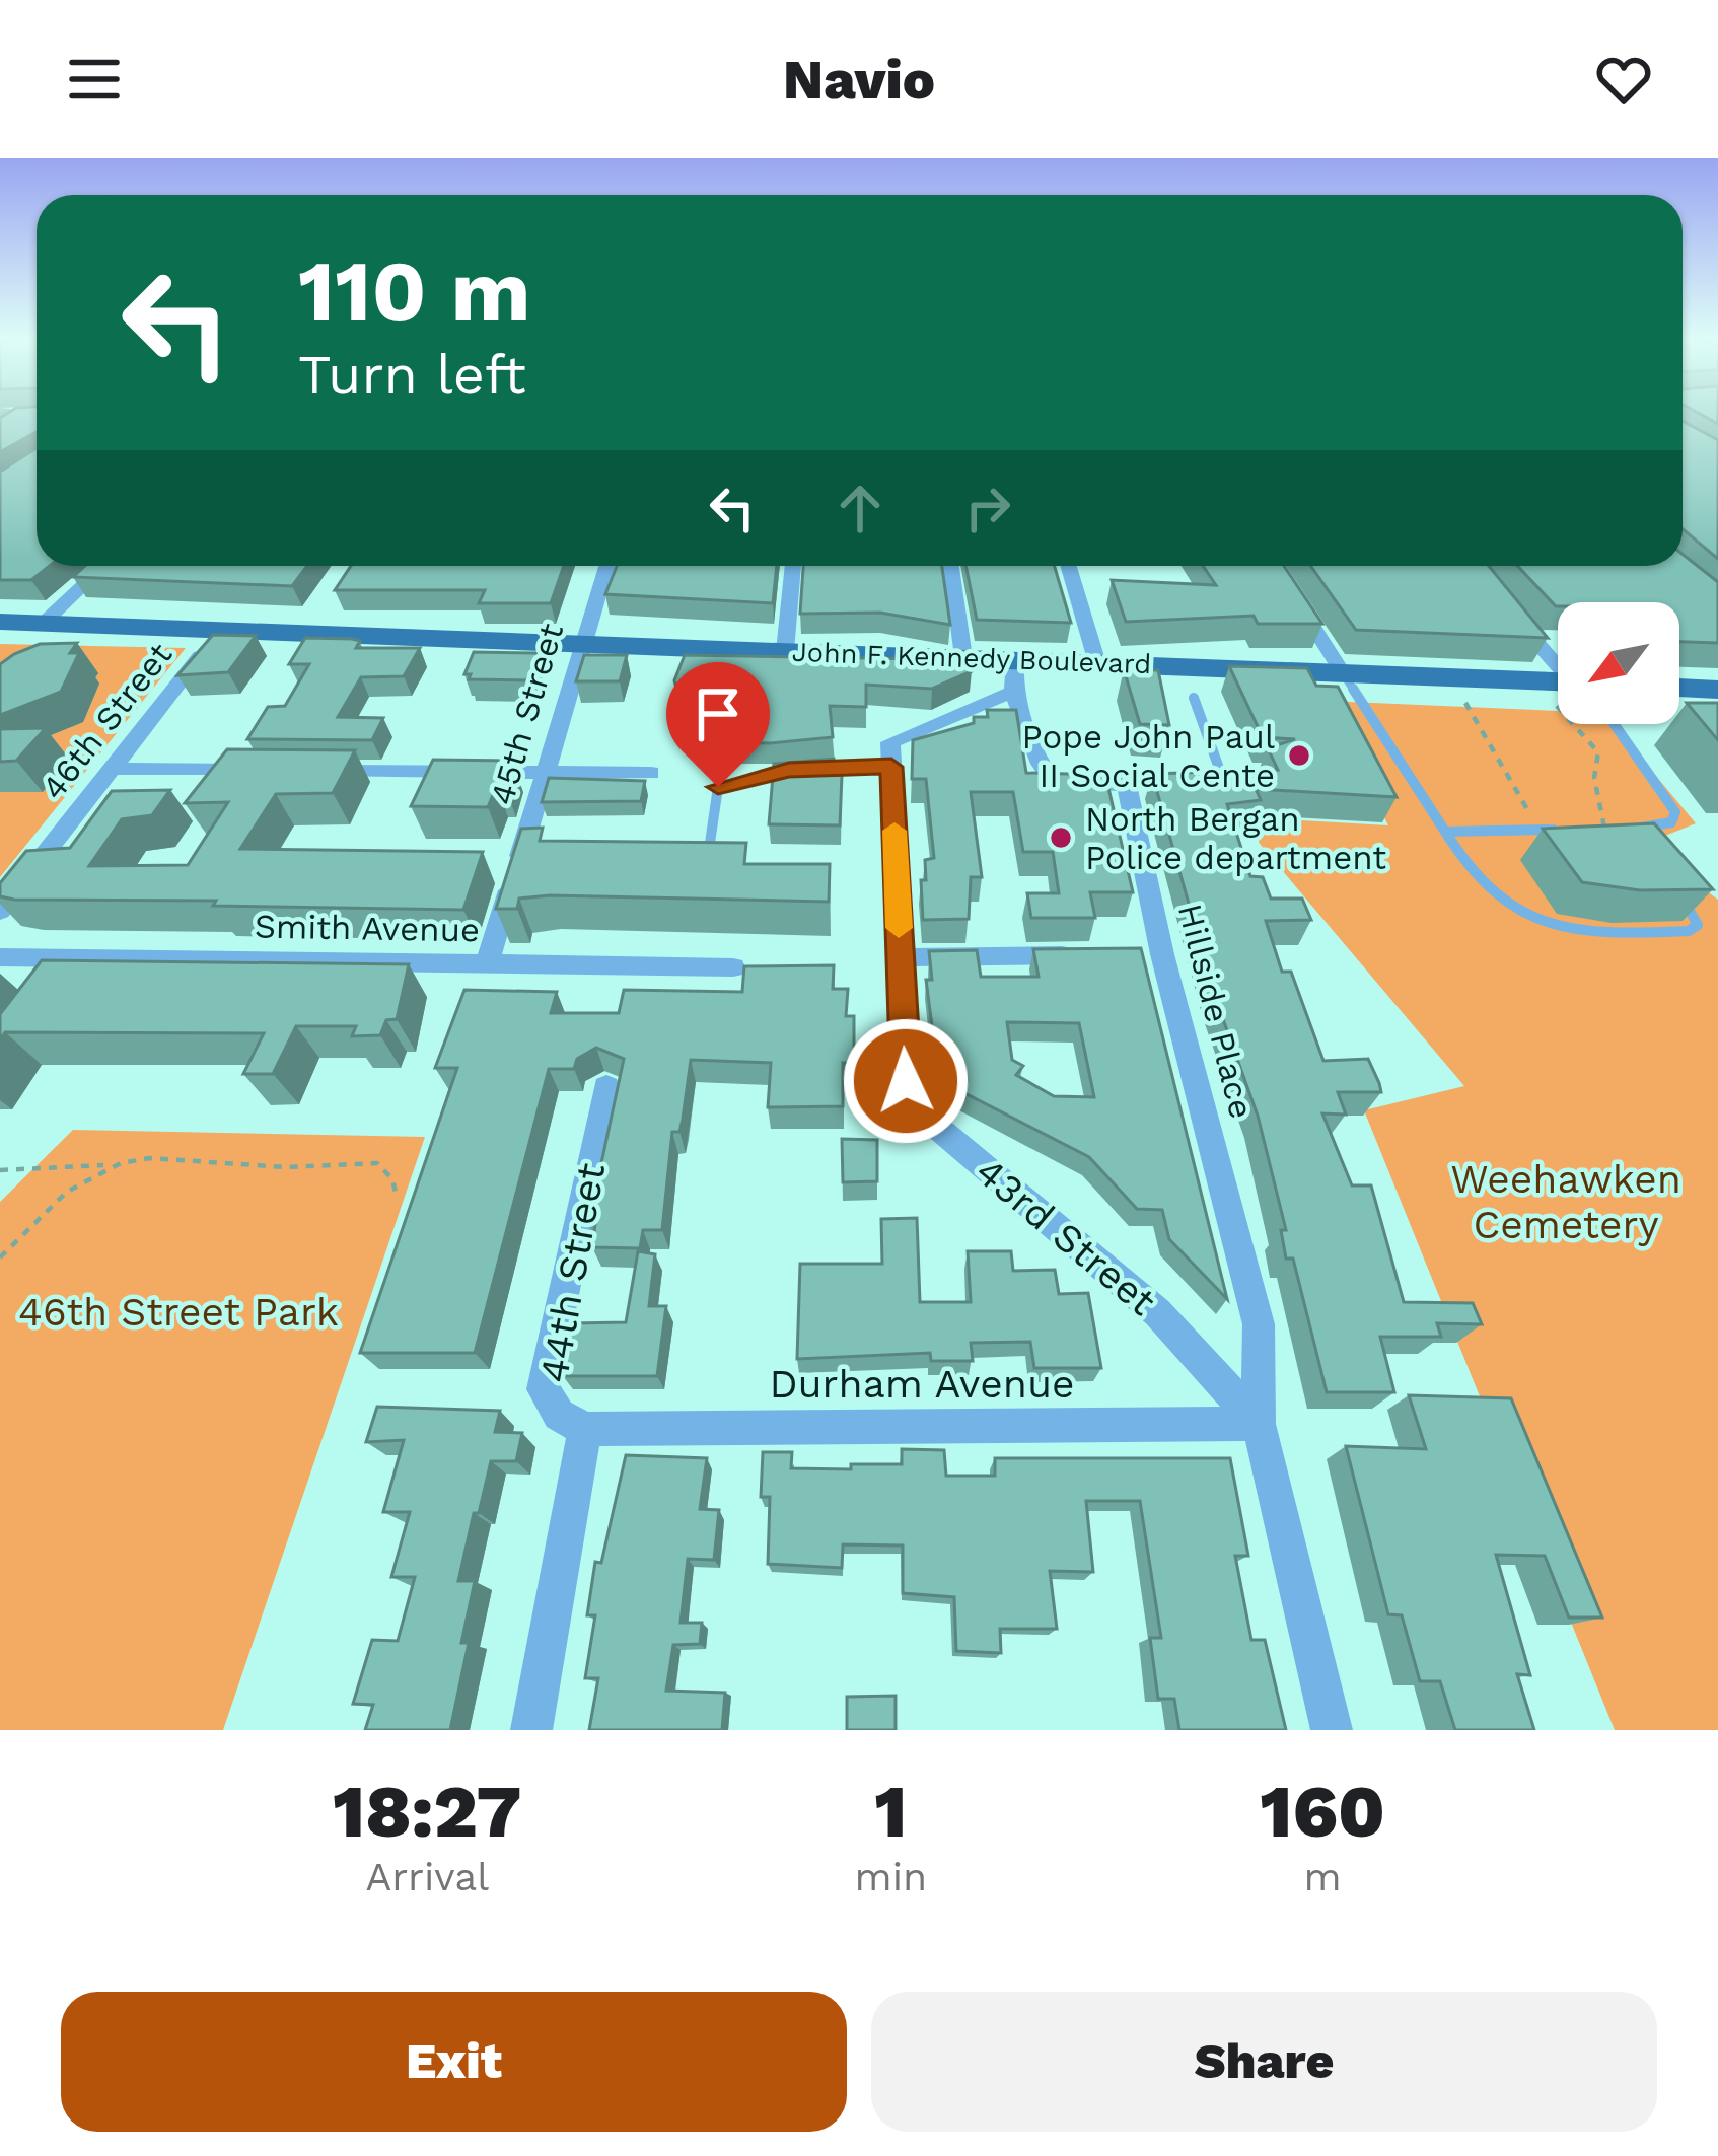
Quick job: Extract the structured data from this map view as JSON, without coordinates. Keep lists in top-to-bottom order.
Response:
{
  "streets": {
    "main road": ["John F. Kennedy Boulevard"],
    "street": [
      "45th Street",
      "46th Street",
      "Smith Avenue",
      "Hillside Place",
      "43rd Street",
      "44th Street",
      "Durham Avenue"
    ]
  },
  "crossings": [
    ["John F. Kennedy Boulevard", "45th Street"],
    ["John F. Kennedy Boulevard", "46th Street"],
    ["45th Street", "Smith Avenue"],
    ["Hillside Place", "43rd Street"],
    ["Hillside Place", "Durham Avenue"],
    ["43rd Street", "Durham Avenue"],
    ["44th Street", "Durham Avenue"]
  ],
  "parks": ["Weehawken Cemetery", "46th Street Park"],
  "places": ["Pope John Paul II Social Cente", "North Bergan Police department"],
  "north": "bottom left",
  "page": {
    "header": "Navio",
    "turn": ["110 m", "Turn left"],
    "eta": [
      "18:27",
      "Arrival",
      "1",
      "min",
      "160",
      "m"
    ],
    "buttons": ["Exit", "Share"]
  }
}
